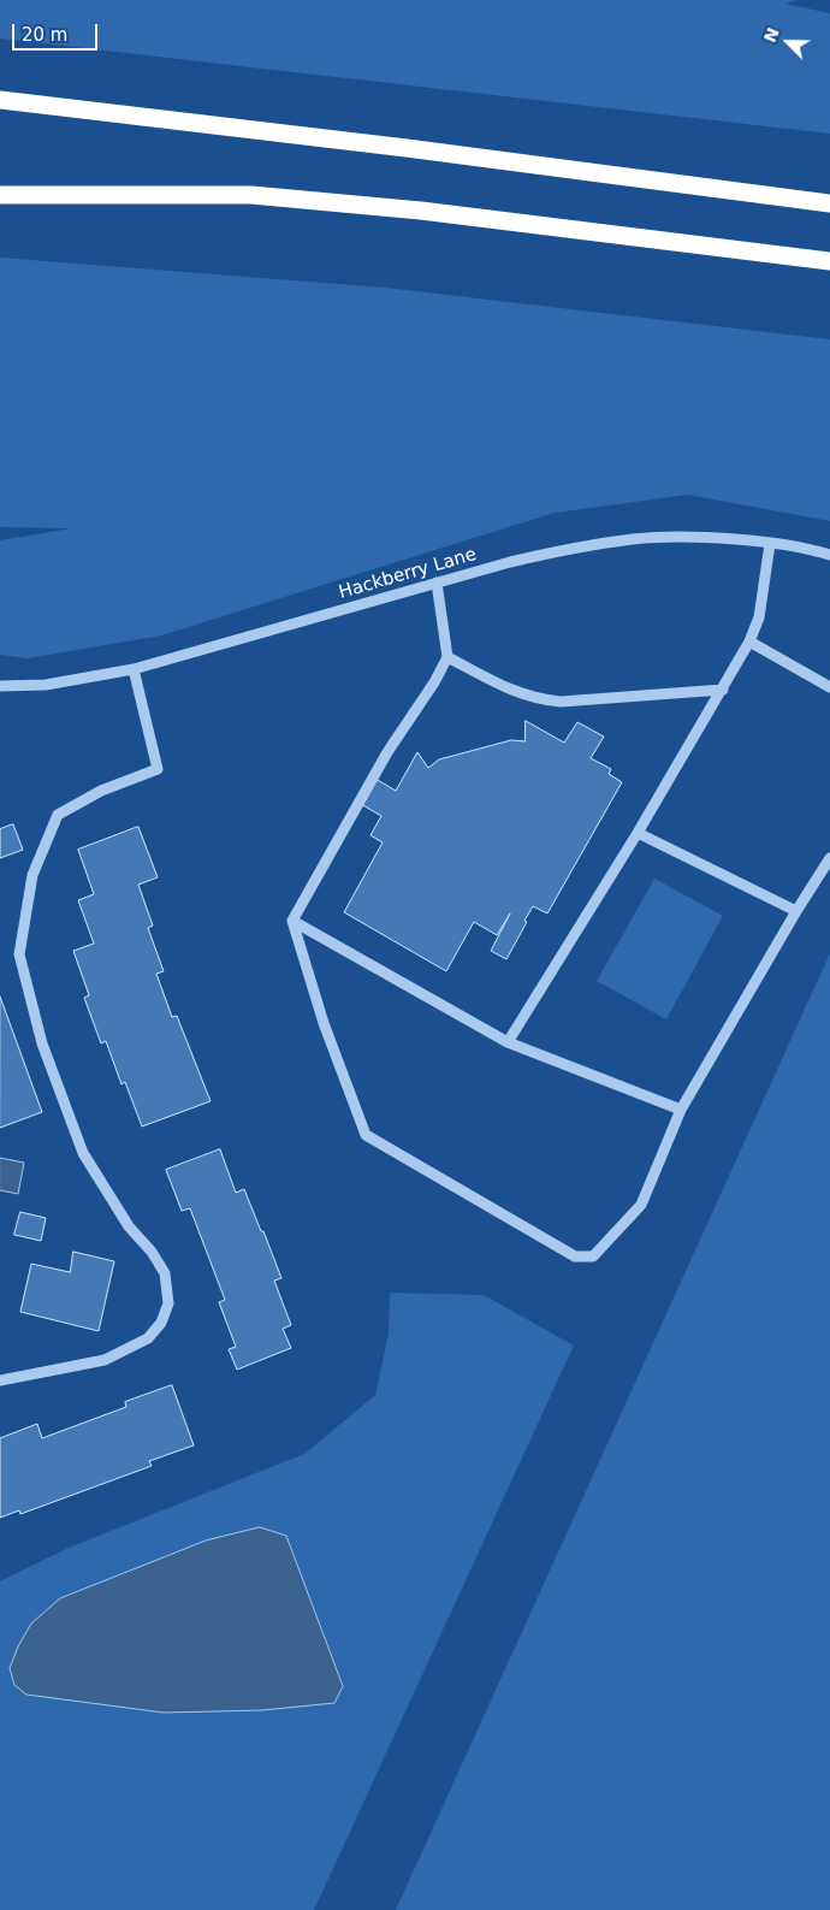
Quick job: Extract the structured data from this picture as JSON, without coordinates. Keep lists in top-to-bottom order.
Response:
{
  "streets": {
    "street": ["Hackberry Lane"]
  },
  "scale_bar": "20 m",
  "north": "top left"
}
